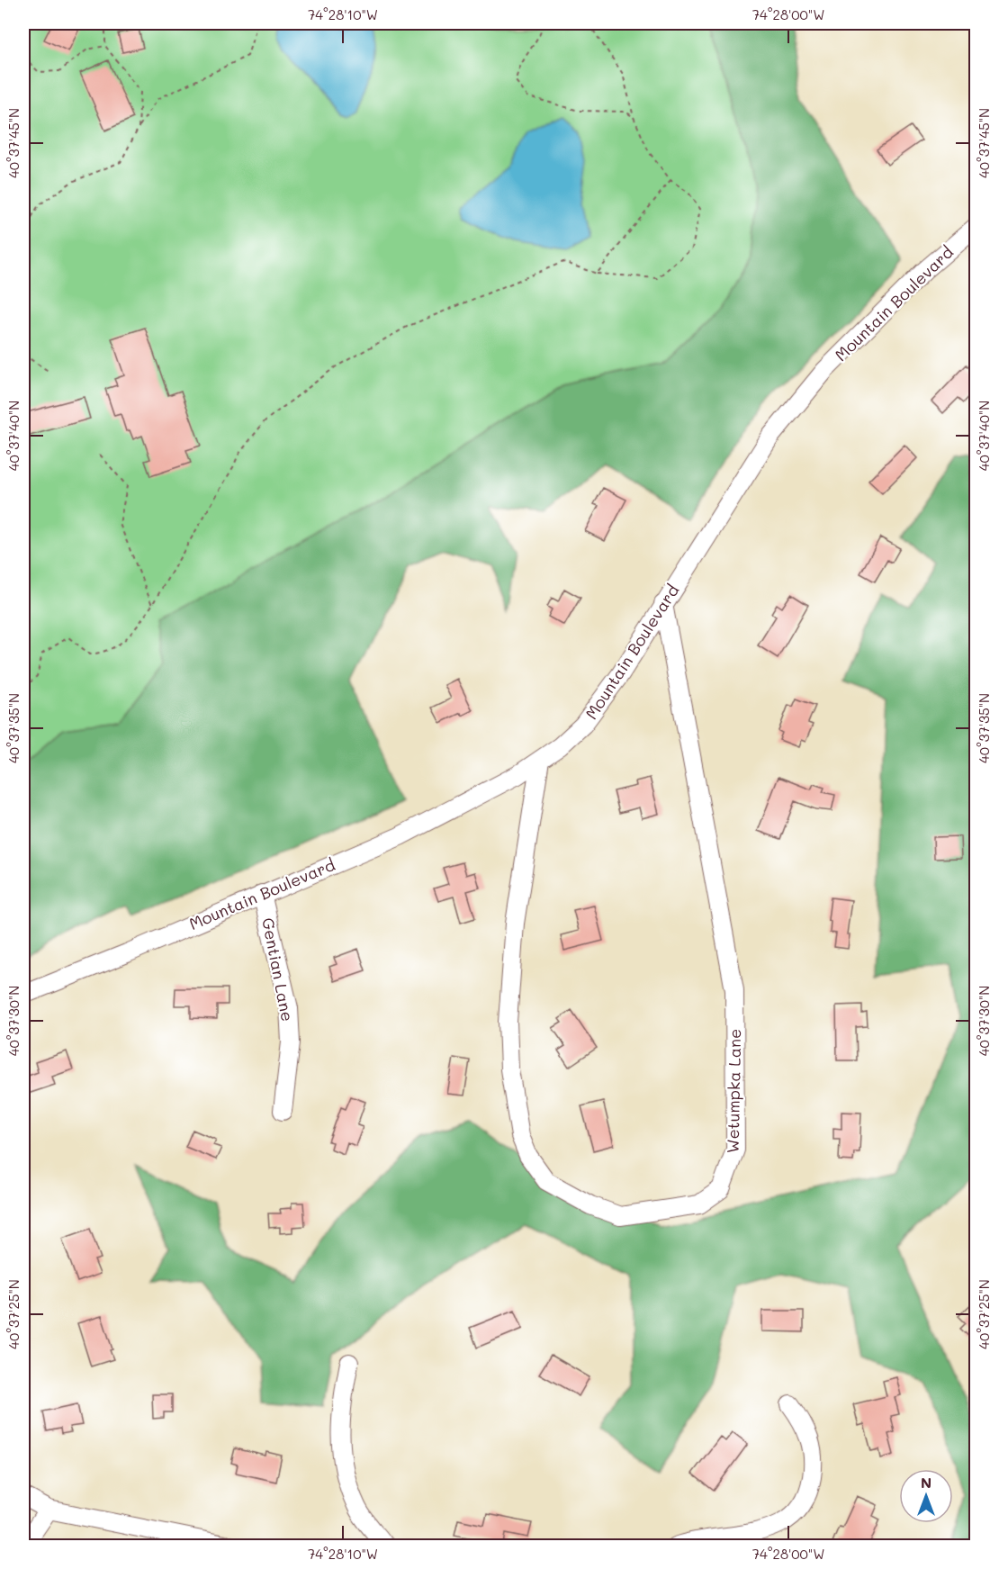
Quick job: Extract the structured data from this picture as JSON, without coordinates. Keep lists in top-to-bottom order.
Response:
{
  "streets": {
    "street": ["Mountain Boulevard", "Gentian Lane", "Wetumpka Lane"]
  },
  "crossings": [
    ["Mountain Boulevard", "Gentian Lane"],
    ["Mountain Boulevard", "Wetumpka Lane"]
  ],
  "north": "top",
  "coordinates": [
    "74°28'10\"W",
    "74°28'00\"W",
    "40°37'45\"N",
    "40°37'40\"N",
    "40°37'35\"N",
    "40°37'30\"N",
    "40°37'25\"N"
  ]
}
